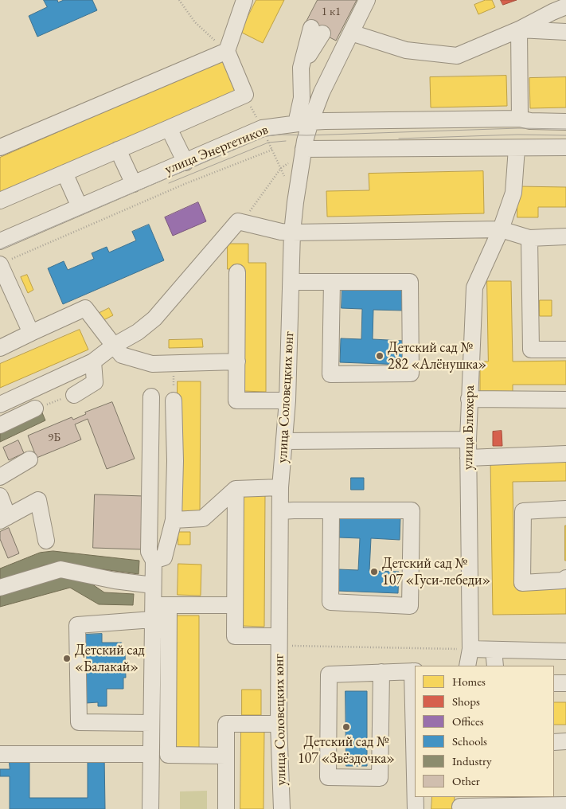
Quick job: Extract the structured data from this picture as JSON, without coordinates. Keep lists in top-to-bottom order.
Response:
{
  "streets": {
    "street": ["улица Энергетиков", "улица Соловецких юнг", "улица Блюхера"]
  },
  "crossings": [
    ["улица Энергетиков", "улица Соловецких юнг"]
  ],
  "places": [
    "Детский сад № 282 «Алёнушка»",
    "Детский сад № 107 «Гуси-лебеди»",
    "Детский сад «Балакай»",
    "Детский сад № 107 «Звёздочка»"
  ],
  "house_numbers": ["1 к1", "9Б"],
  "legend": [
    "Homes",
    "Shops",
    "Offices",
    "Schools",
    "Industry",
    "Other"
  ]
}
